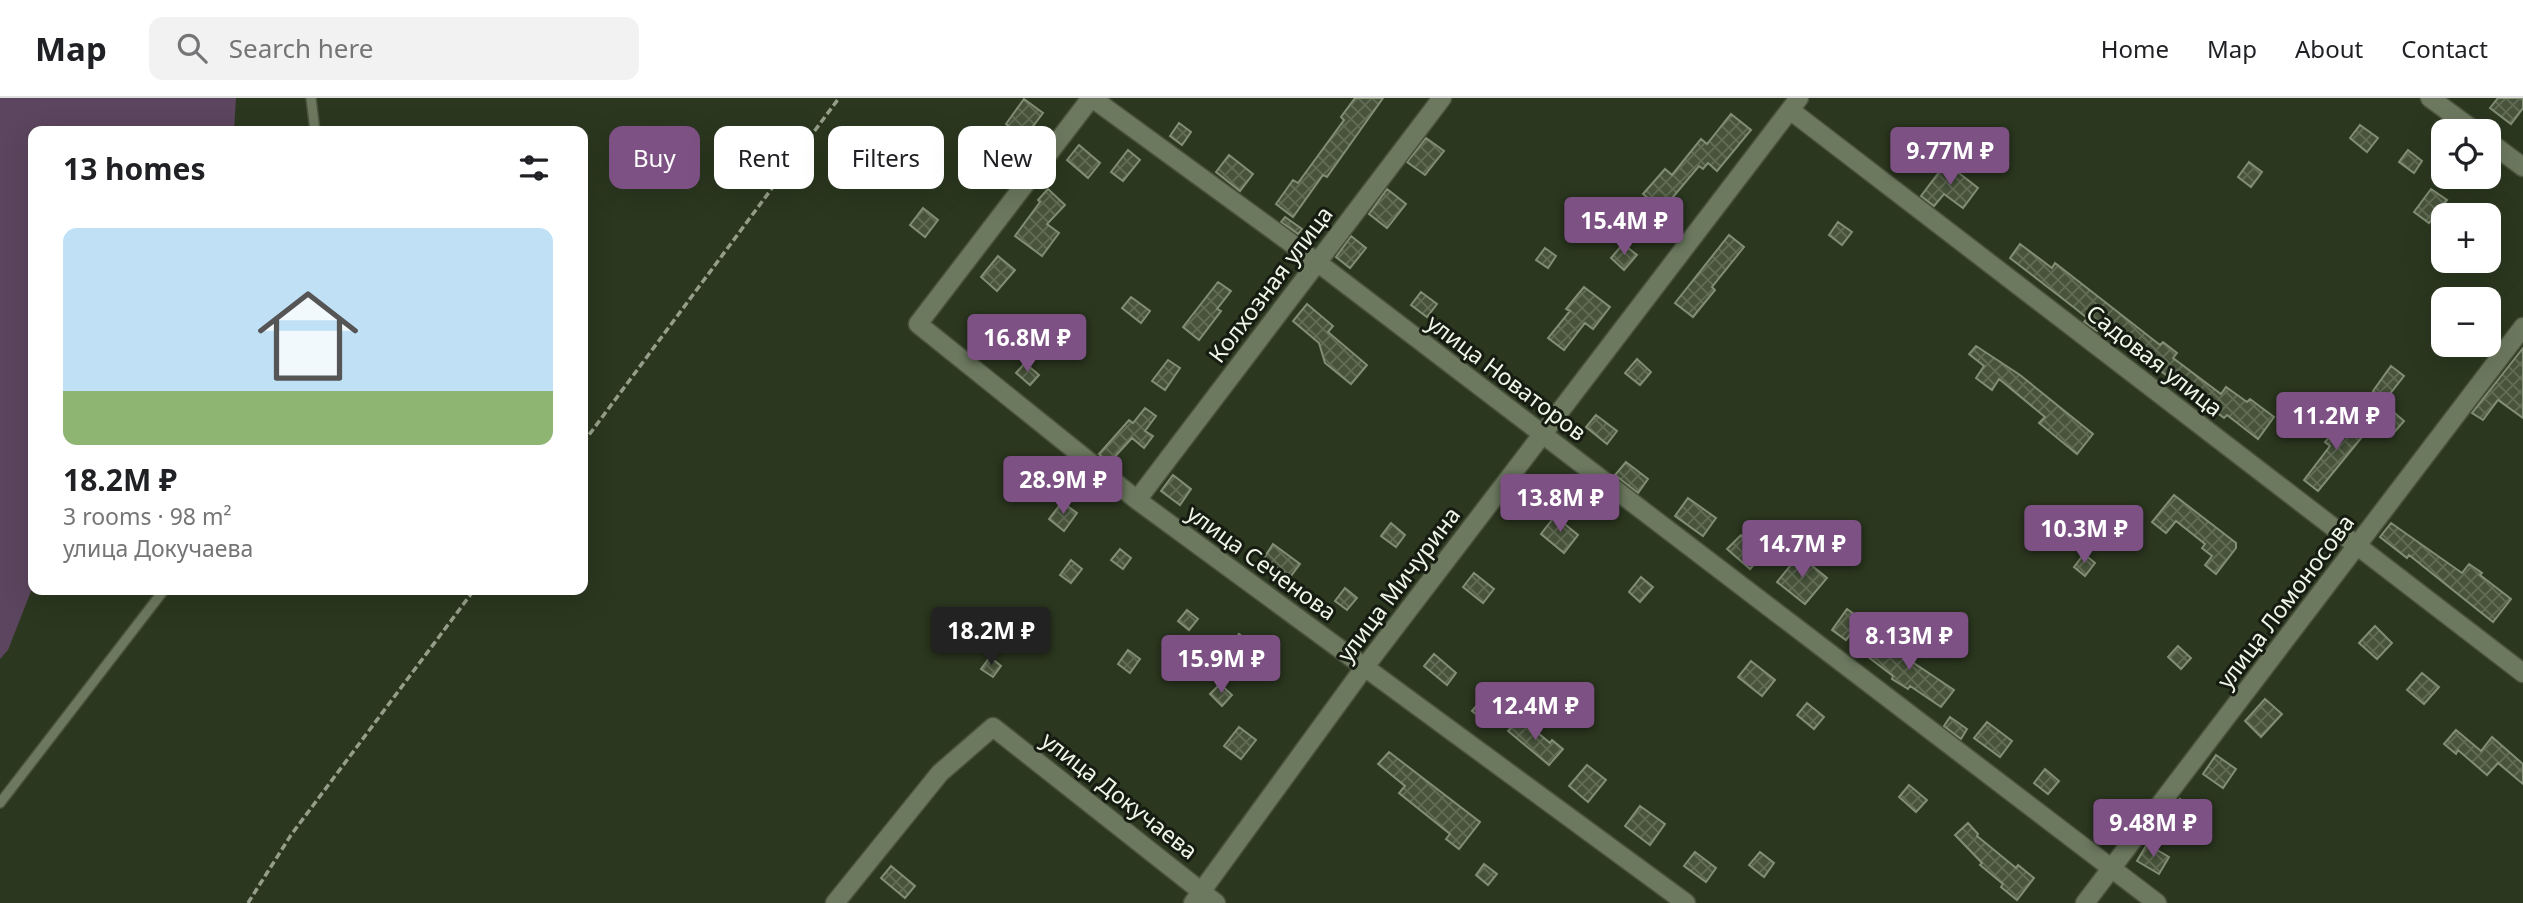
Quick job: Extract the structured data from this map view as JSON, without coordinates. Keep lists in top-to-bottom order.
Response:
{
  "streets": {
    "street": [
      "Колхозная улица",
      "Садовая улица",
      "улица Новаторов",
      "улица Сеченова",
      "улица Мичурина",
      "улица Ломоносова",
      "улица Докучаева"
    ]
  },
  "crossings": [
    ["Колхозная улица", "улица Новаторов"],
    ["Колхозная улица", "улица Сеченова"],
    ["Садовая улица", "улица Мичурина"],
    ["Садовая улица", "улица Ломоносова"],
    ["улица Новаторов", "улица Сеченова"],
    ["улица Новаторов", "улица Мичурина"],
    ["улица Новаторов", "улица Ломоносова"],
    ["улица Сеченова", "улица Мичурина"],
    ["улица Мичурина", "улица Докучаева"]
  ],
  "page": {
    "header": "Map",
    "search": "Search here",
    "nav": [
      "Home",
      "Map",
      "About",
      "Contact"
    ],
    "map_buttons": ["+", "−"],
    "chip": [
      "Buy",
      "Rent",
      "Filters",
      "New"
    ],
    "heading": "13 homes",
    "price": [
      "9.77M ₽",
      "15.4M ₽",
      "16.8M ₽",
      "11.2M ₽",
      "28.9M ₽",
      "13.8M ₽",
      "10.3M ₽",
      "14.7M ₽",
      "18.2M ₽",
      "8.13M ₽",
      "15.9M ₽",
      "12.4M ₽",
      "9.48M ₽"
    ],
    "list": [
      {
        "name": "18.2M ₽",
        "note": "3 rooms · 98 m² · улица Докучаева"
      }
    ]
  }
}
